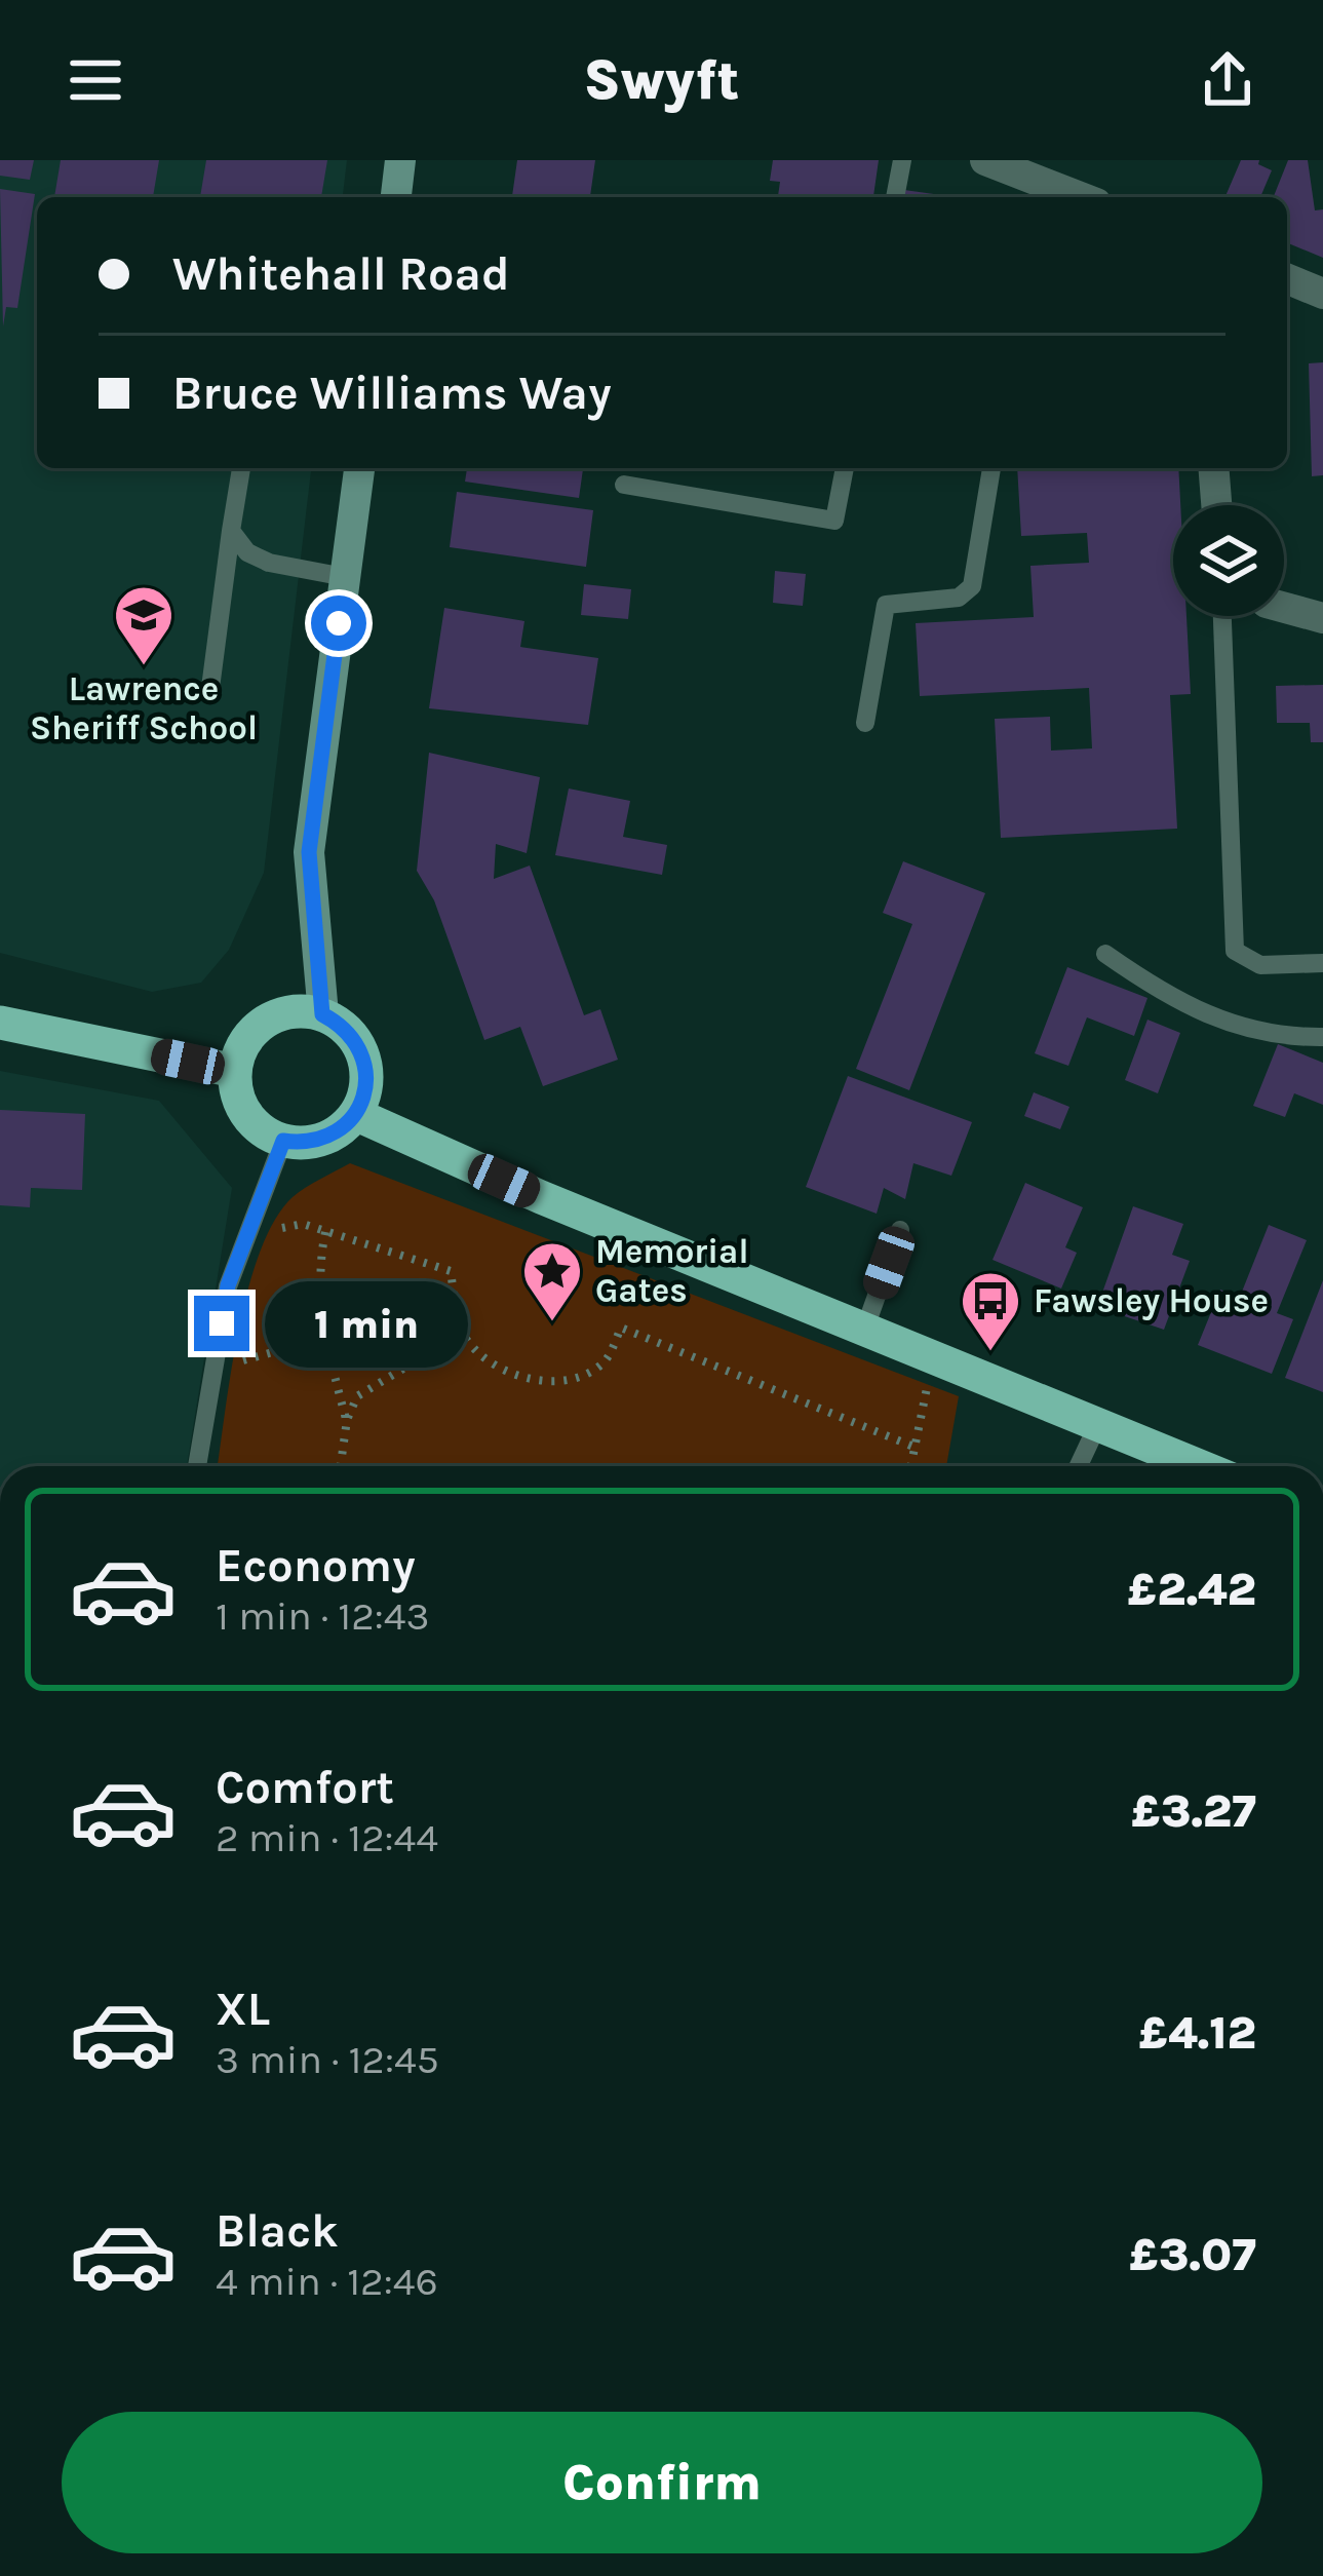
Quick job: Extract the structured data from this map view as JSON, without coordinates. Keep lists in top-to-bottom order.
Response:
{
  "places": {
    "school or university": ["Lawrence Sheriff School"],
    "place": ["Memorial Gates"],
    "bus stop": ["Fawsley House"]
  },
  "page": {
    "header": "Swyft",
    "banner": ["Whitehall Road", "Bruce Williams Way"],
    "bubble": "1 min",
    "list": [
      {
        "name": "Economy",
        "note": "1 min · 12:43",
        "value": "£2.42"
      },
      {
        "name": "Comfort",
        "note": "2 min · 12:44",
        "value": "£3.27"
      },
      {
        "name": "XL",
        "note": "3 min · 12:45",
        "value": "£4.12"
      },
      {
        "name": "Black",
        "note": "4 min · 12:46",
        "value": "£3.07"
      }
    ],
    "buttons": "Confirm"
  }
}
